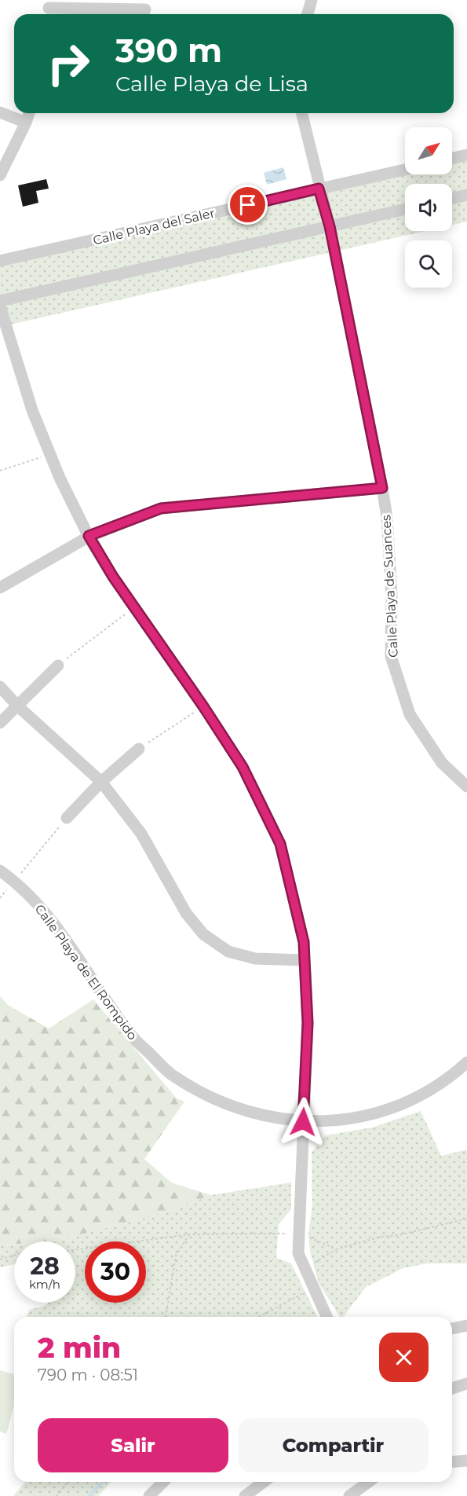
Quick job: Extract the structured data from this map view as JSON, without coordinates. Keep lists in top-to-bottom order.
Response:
{
  "streets": {
    "street": ["Calle Playa del Saler", "Calle Playa de Suances", "Calle Playa de El Rompido"]
  },
  "crossings": [
    ["Calle Playa del Saler", "Calle Playa de Suances"]
  ],
  "north": "top right",
  "page": {
    "turn": ["390 m", "Calle Playa de Lisa"],
    "speed": "28 km/h",
    "limit": "30",
    "heading": ["2 min", "790 m · 08:51"],
    "buttons": ["Salir", "Compartir"]
  }
}
